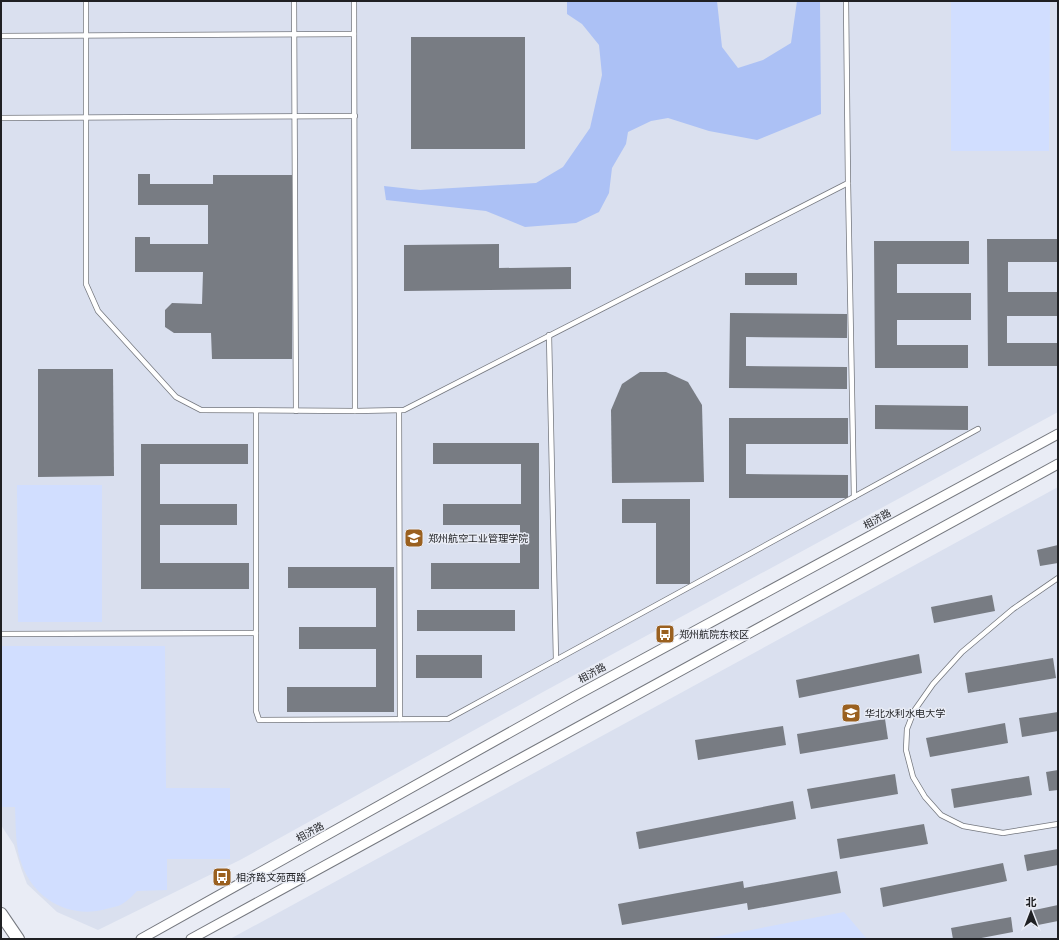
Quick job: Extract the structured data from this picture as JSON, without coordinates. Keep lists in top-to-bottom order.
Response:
{
  "streets": {
    "street": ["相济路"]
  },
  "places": {
    "school or university": ["郑州航空工业管理学院", "华北水利水电大学"],
    "bus stop": ["郑州航院东校区", "相济路文苑西路"]
  },
  "north": "top"
}
